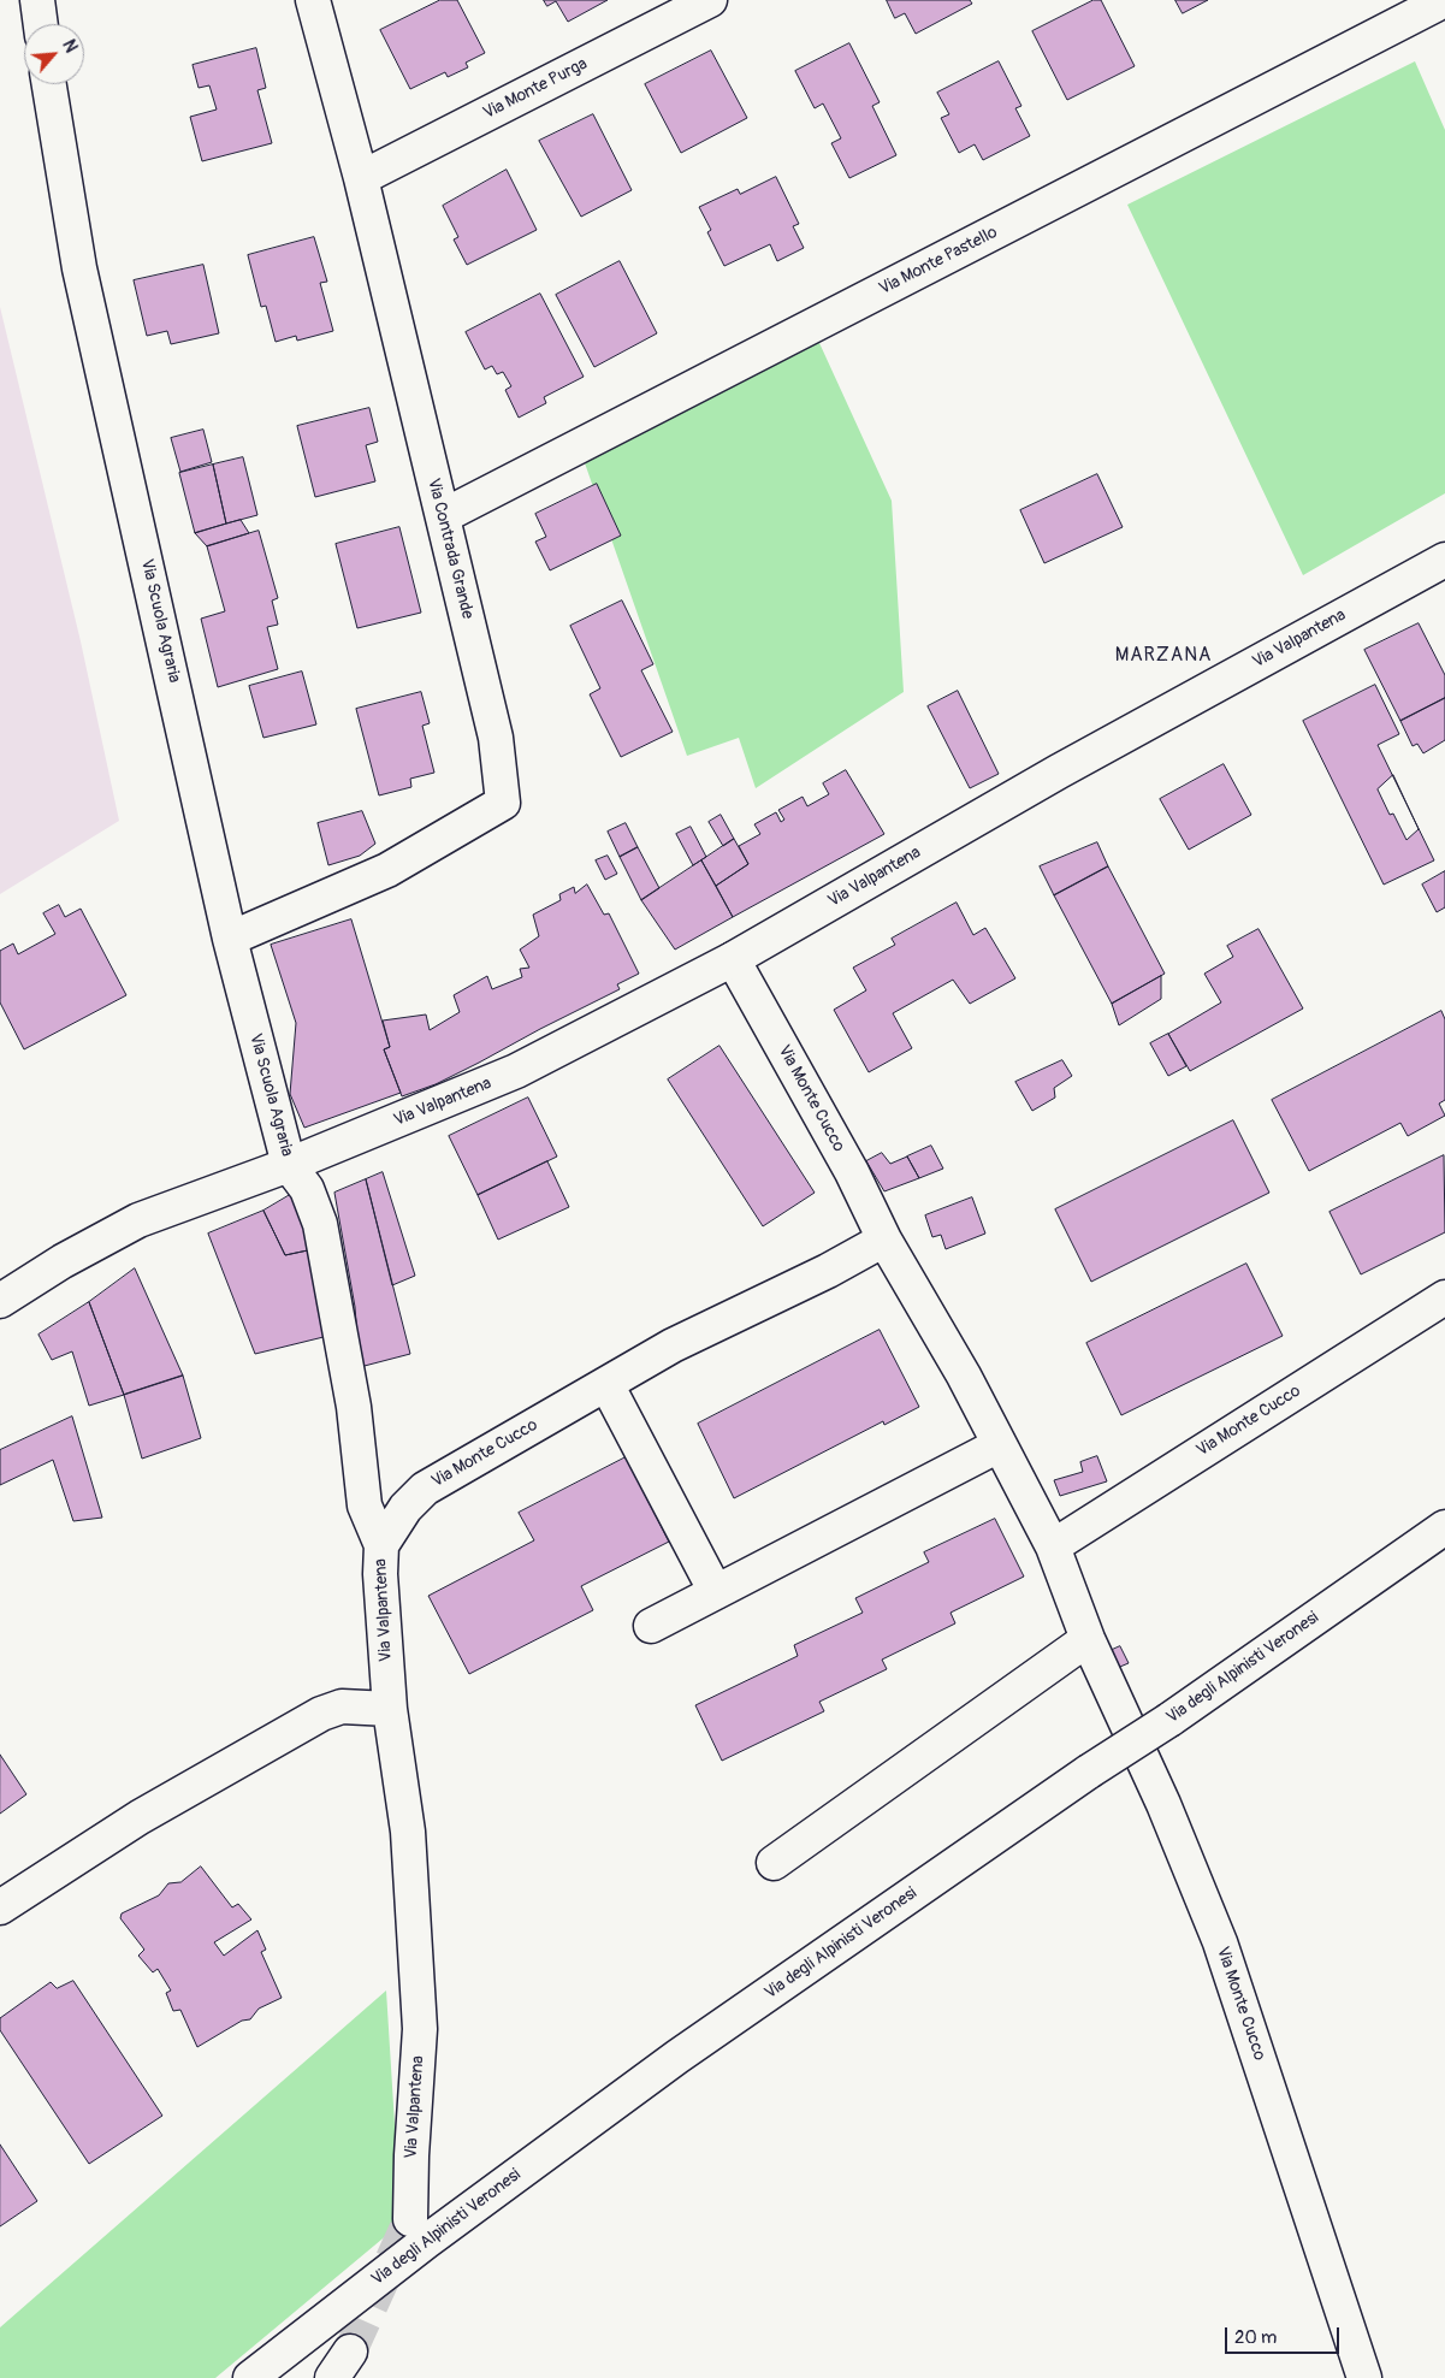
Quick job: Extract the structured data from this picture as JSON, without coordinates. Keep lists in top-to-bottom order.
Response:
{
  "streets": {
    "main road": [
      "Via Monte Purga",
      "Via Monte Pastello",
      "Via Contrada Grande",
      "Via Scuola Agraria",
      "Via Valpantena",
      "Via Monte Cucco",
      "Via degli Alpinisti Veronesi"
    ]
  },
  "crossings": [
    ["Via Monte Purga", "Via Contrada Grande"],
    ["Via Monte Pastello", "Via Contrada Grande"],
    ["Via Contrada Grande", "Via Scuola Agraria"],
    ["Via Scuola Agraria", "Via Valpantena"],
    ["Via Valpantena", "Via Monte Cucco"]
  ],
  "districts": ["MARZANA"],
  "scale_bar": "20 m",
  "north": "top right"
}
